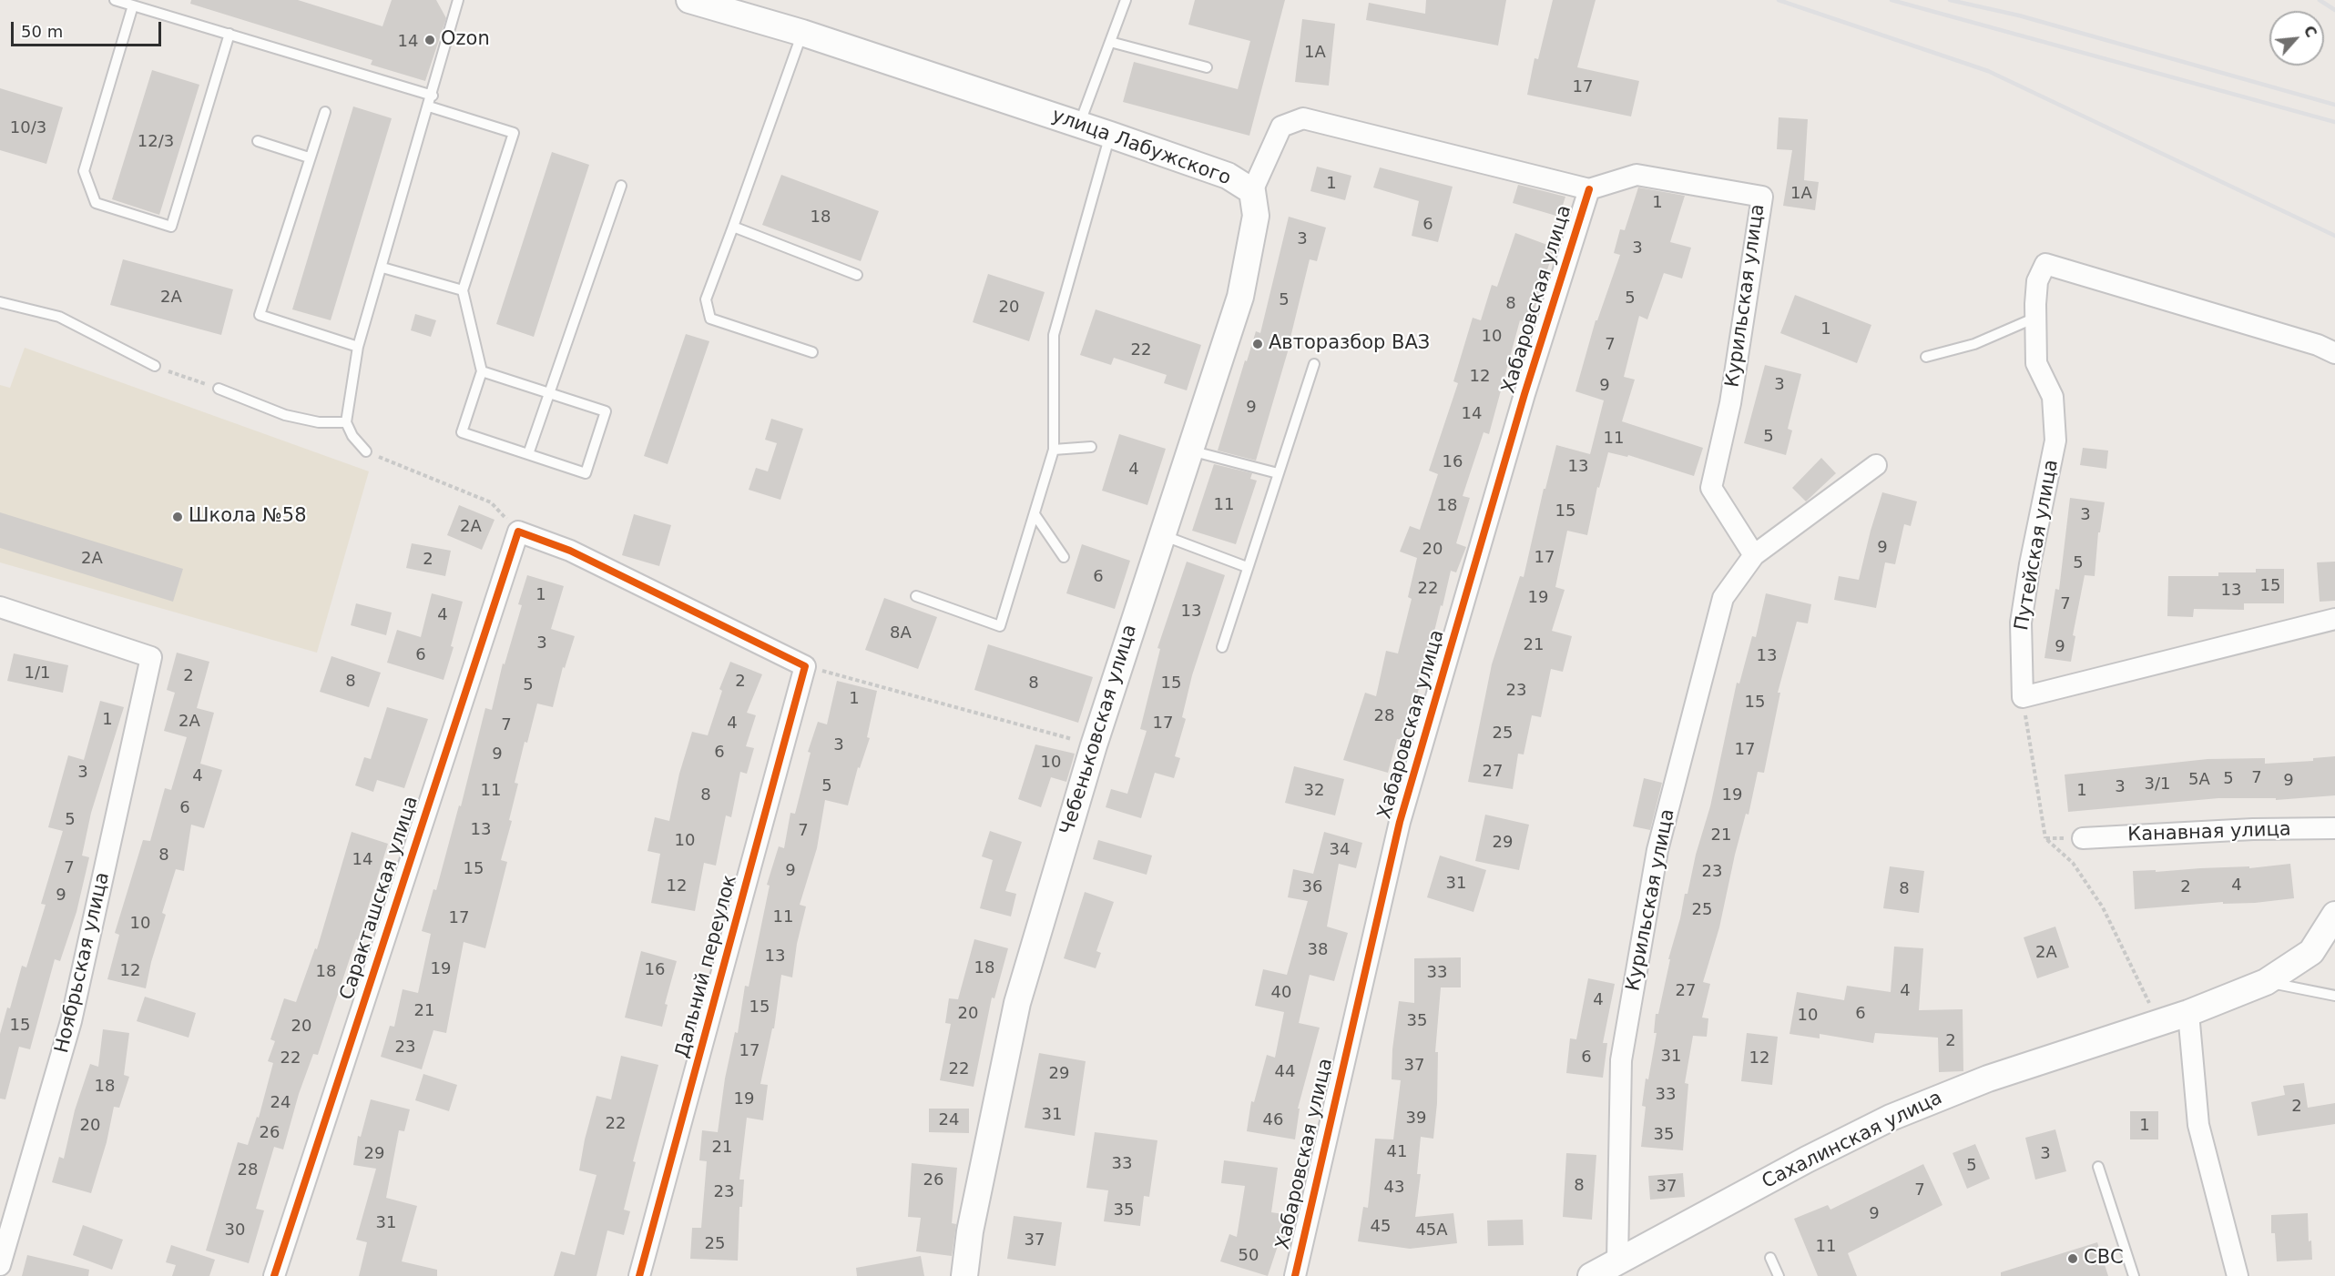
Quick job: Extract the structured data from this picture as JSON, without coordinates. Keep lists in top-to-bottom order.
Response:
{
  "streets": {
    "street": [
      "улица Лабужского",
      "Курильская улица",
      "Хабаровская улица",
      "Путейская улица",
      "Чебеньковская улица",
      "Канавная улица",
      "Саракташская улица",
      "Ноябрьская улица",
      "Дальний переулок",
      "Сахалинская улица"
    ]
  },
  "crossings": [
    ["улица Лабужского", "Курильская улица"],
    ["улица Лабужского", "Хабаровская улица"],
    ["улица Лабужского", "Чебеньковская улица"],
    ["Курильская улица", "Хабаровская улица"],
    ["Курильская улица", "Сахалинская улица"]
  ],
  "places": [
    "Ozon",
    "Авторазбор ВАЗ",
    "Школа №58",
    "СВС"
  ],
  "house_numbers": [
    "14",
    "1А",
    "17",
    "10/3",
    "12/3",
    "1",
    "1А",
    "1",
    "18",
    "6",
    "3",
    "3",
    "2А",
    "5",
    "5",
    "8",
    "20",
    "1",
    "10",
    "7",
    "22",
    "12",
    "3",
    "9",
    "9",
    "14",
    "5",
    "11",
    "16",
    "13",
    "4",
    "11",
    "18",
    "15",
    "3",
    "2А",
    "9",
    "20",
    "17",
    "2А",
    "2",
    "5",
    "6",
    "15",
    "22",
    "13",
    "1",
    "19",
    "7",
    "13",
    "4",
    "8А",
    "3",
    "21",
    "9",
    "6",
    "13",
    "1/1",
    "2",
    "8",
    "2",
    "8",
    "15",
    "5",
    "23",
    "1",
    "15",
    "28",
    "1",
    "2А",
    "4",
    "17",
    "7",
    "25",
    "3",
    "17",
    "6",
    "9",
    "10",
    "27",
    "3",
    "4",
    "7",
    "5",
    "5А",
    "9",
    "3/1",
    "5",
    "3",
    "11",
    "32",
    "1",
    "8",
    "19",
    "6",
    "5",
    "13",
    "7",
    "21",
    "10",
    "29",
    "34",
    "8",
    "14",
    "7",
    "15",
    "9",
    "23",
    "31",
    "4",
    "12",
    "36",
    "2",
    "8",
    "9",
    "25",
    "11",
    "17",
    "10",
    "38",
    "2А",
    "13",
    "18",
    "19",
    "16",
    "12",
    "18",
    "33",
    "27",
    "4",
    "40",
    "4",
    "15",
    "21",
    "20",
    "6",
    "10",
    "35",
    "15",
    "20",
    "2",
    "23",
    "17",
    "31",
    "6",
    "22",
    "12",
    "37",
    "22",
    "44",
    "29",
    "18",
    "33",
    "19",
    "24",
    "2",
    "31",
    "39",
    "24",
    "46",
    "22",
    "20",
    "1",
    "26",
    "35",
    "21",
    "41",
    "29",
    "3",
    "33",
    "5",
    "28",
    "26",
    "8",
    "37",
    "43",
    "7",
    "23",
    "35",
    "9",
    "31",
    "45",
    "30",
    "45А",
    "37",
    "25",
    "11",
    "50"
  ],
  "scale_bar": "50 m",
  "north": "top right"
}
